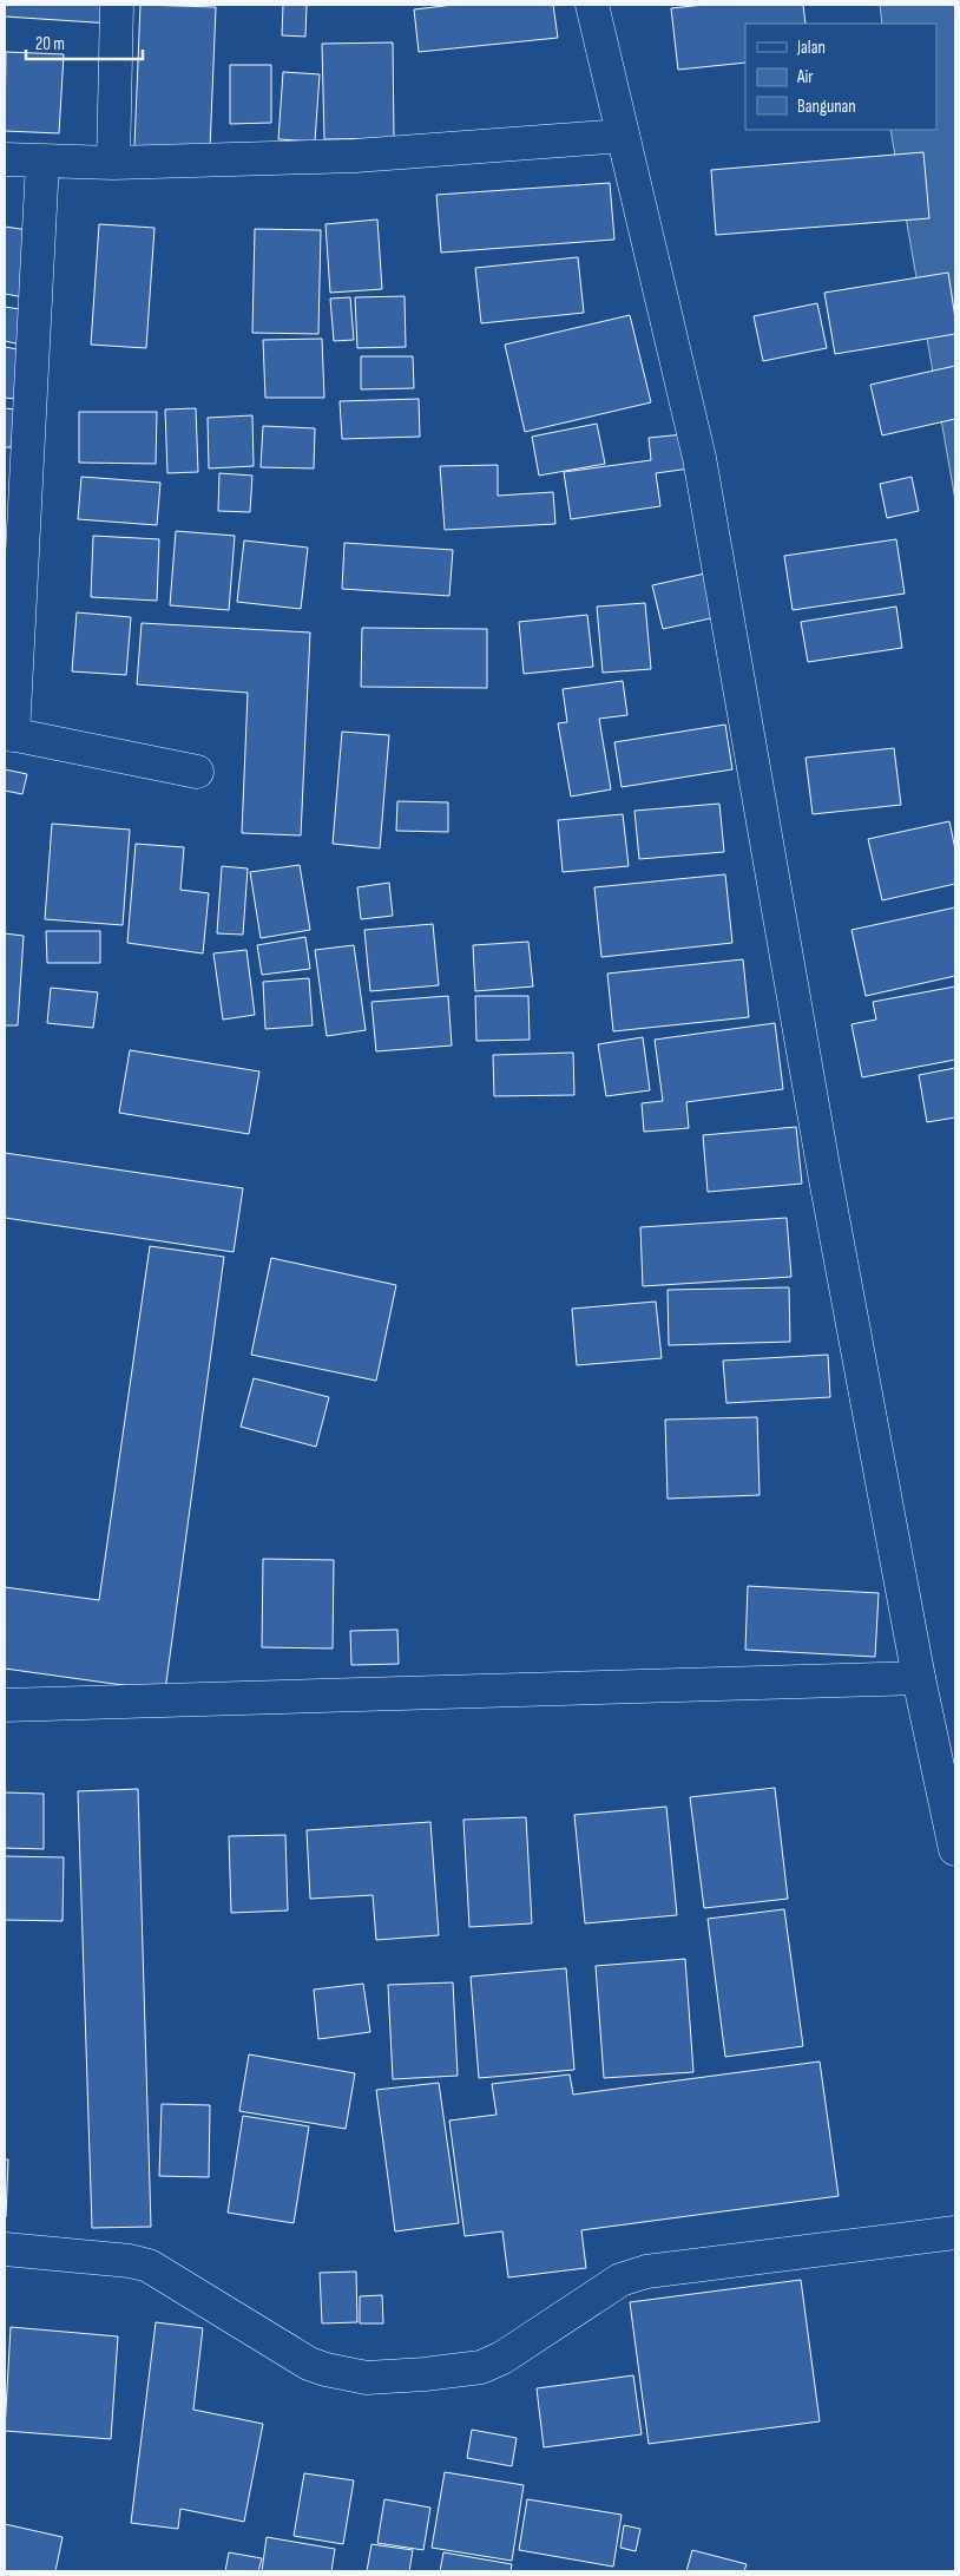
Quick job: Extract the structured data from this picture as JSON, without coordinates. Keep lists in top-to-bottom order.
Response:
{
  "legend": ["Jalan", "Air", "Bangunan"],
  "scale_bar": "20 m"
}
